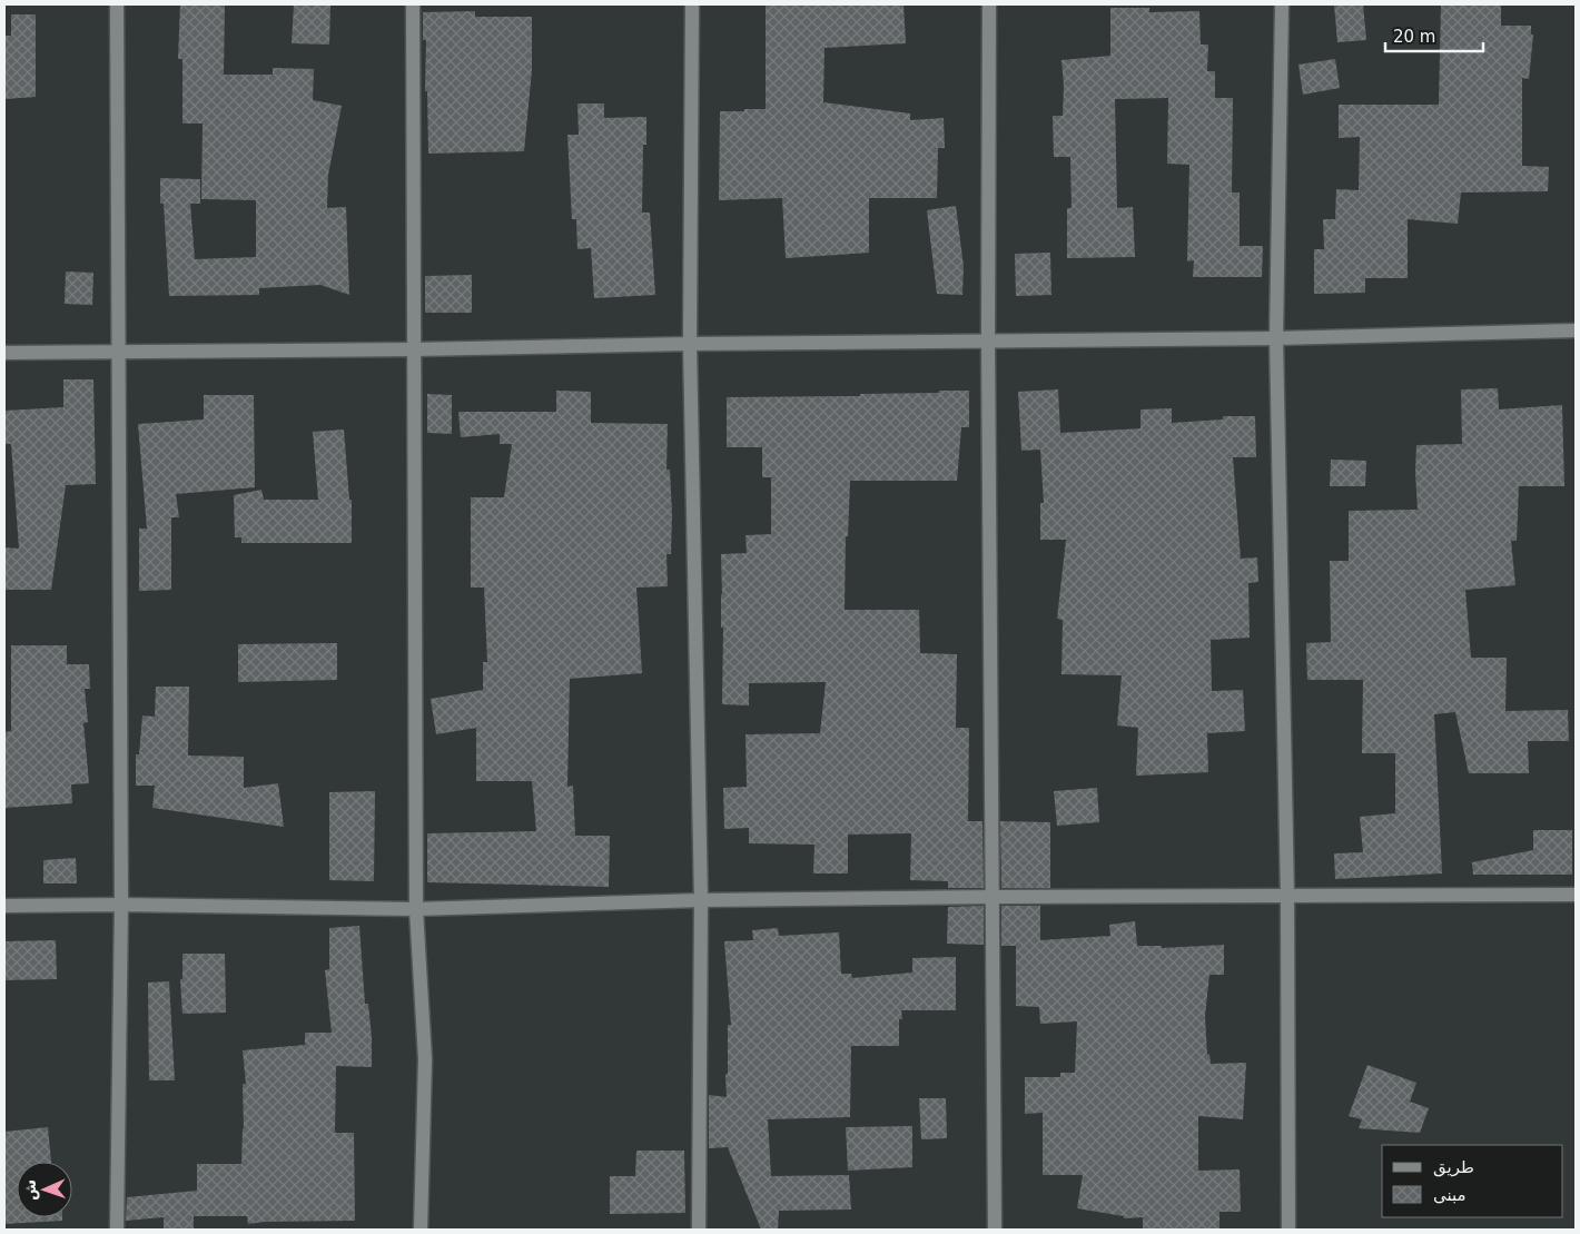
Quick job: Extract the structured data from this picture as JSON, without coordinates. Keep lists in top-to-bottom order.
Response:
{
  "legend": ["طريق", "مبنى"],
  "scale_bar": "20 m",
  "north": "left"
}
